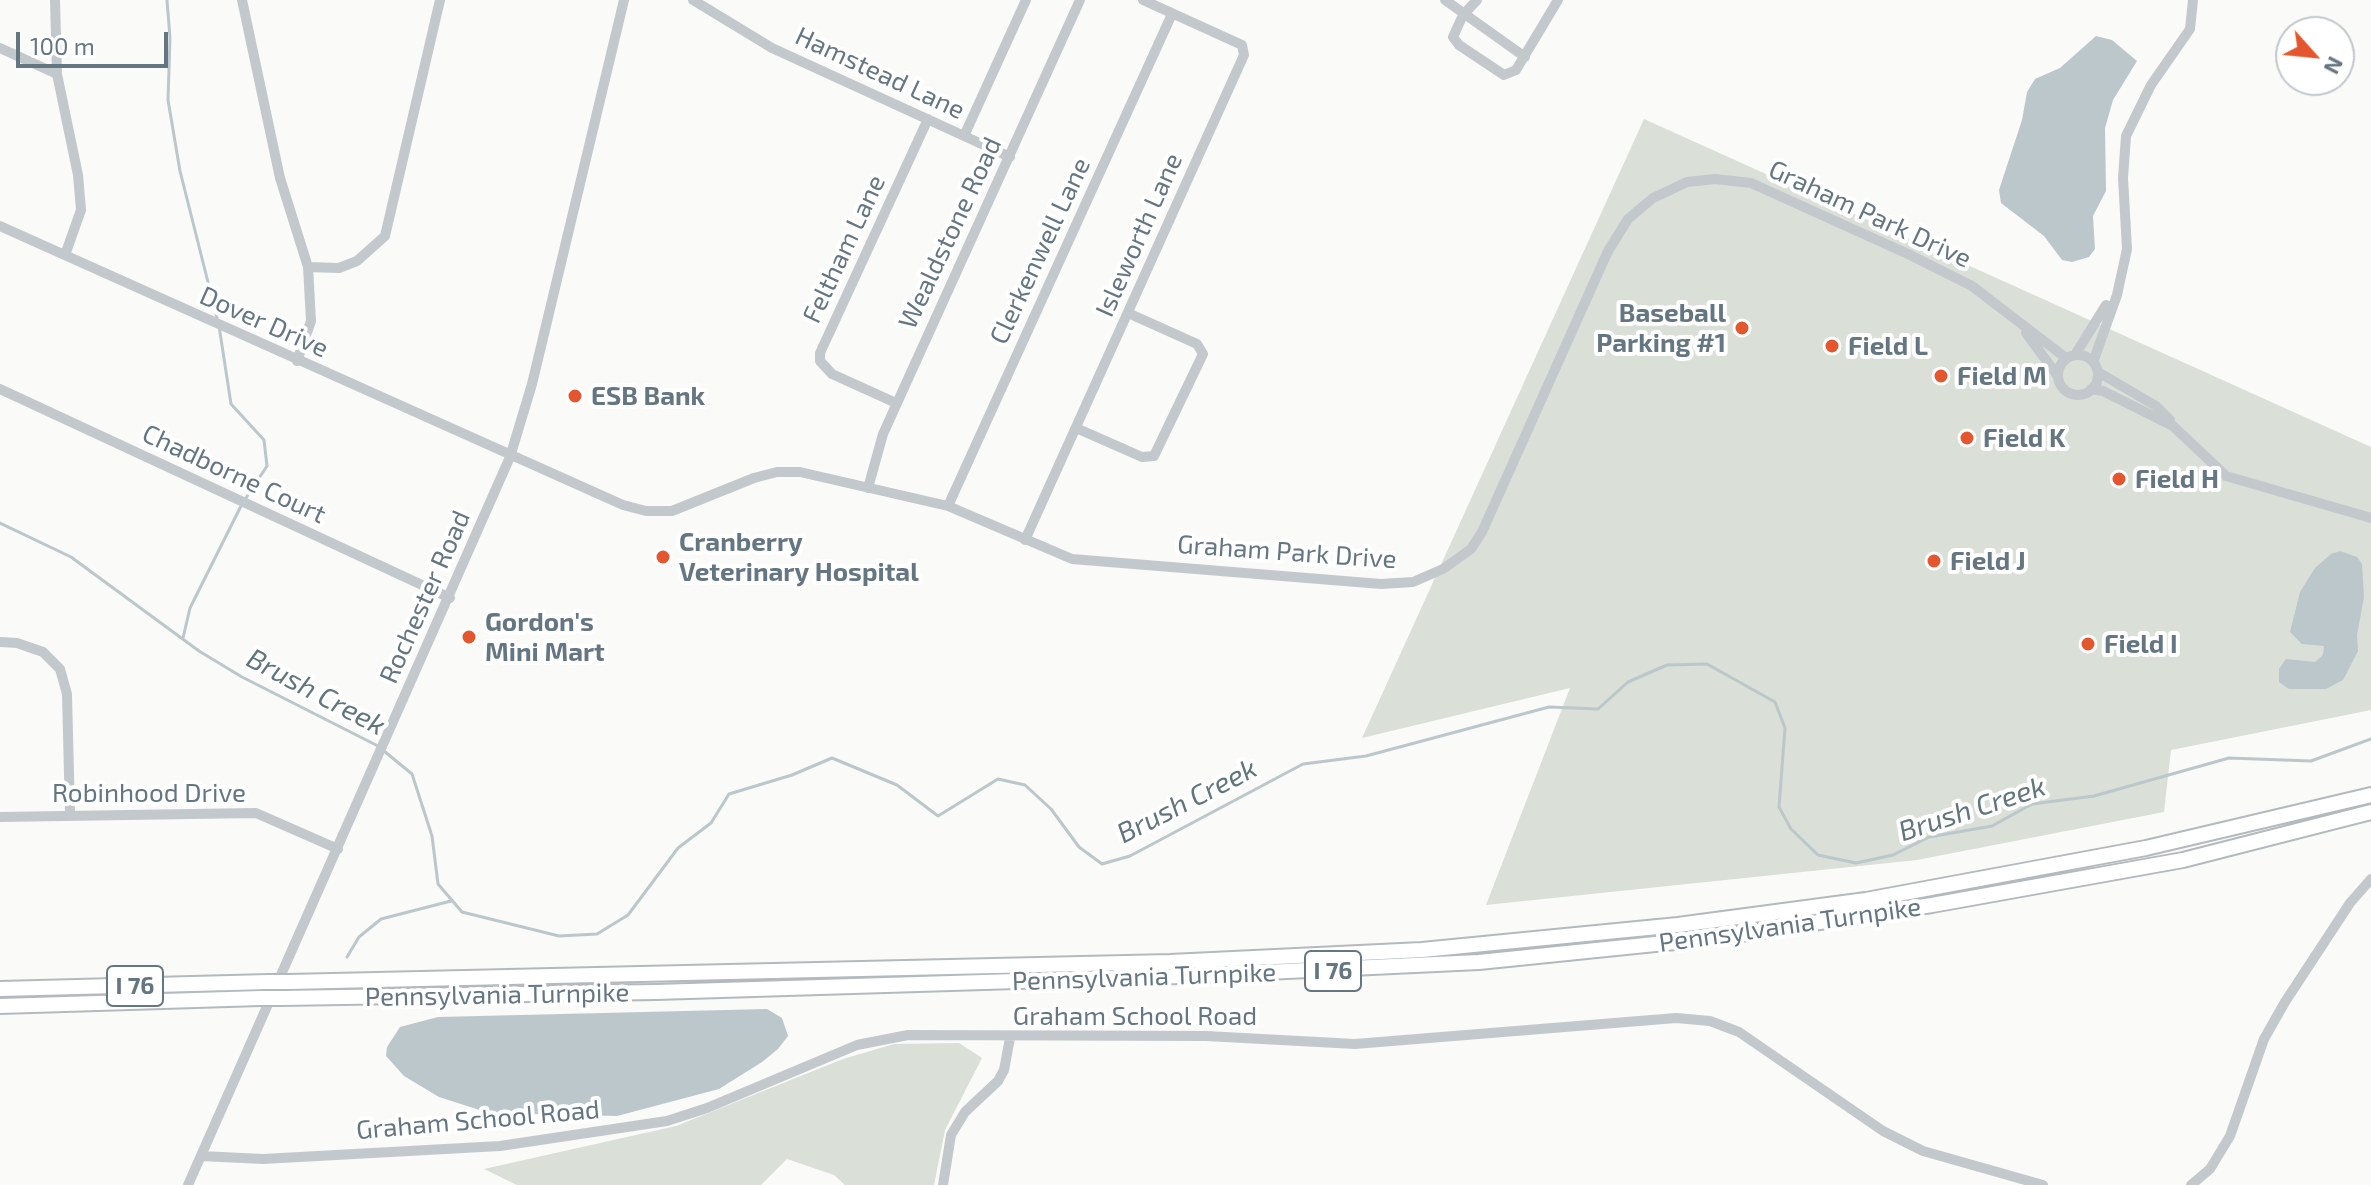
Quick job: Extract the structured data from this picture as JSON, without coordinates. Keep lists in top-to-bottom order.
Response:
{
  "streets": {
    "highway": ["Pennsylvania Turnpike", "I 76"],
    "street": [
      "Hamstead Lane",
      "Graham Park Drive",
      "Wealdstone Road",
      "Isleworth Lane",
      "Feltham Lane",
      "Clerkenwell Lane",
      "Dover Drive",
      "Chadborne Court",
      "Rochester Road",
      "Robinhood Drive",
      "Graham School Road"
    ]
  },
  "crossings": [
    ["Hamstead Lane", "Wealdstone Road"],
    ["Hamstead Lane", "Feltham Lane"],
    ["Graham Park Drive", "Wealdstone Road"],
    ["Graham Park Drive", "Isleworth Lane"],
    ["Graham Park Drive", "Clerkenwell Lane"],
    ["Graham Park Drive", "Dover Drive"],
    ["Graham Park Drive", "Rochester Road"],
    ["Wealdstone Road", "Feltham Lane"],
    ["Isleworth Lane", "Clerkenwell Lane"],
    ["Dover Drive", "Rochester Road"],
    ["Chadborne Court", "Rochester Road"],
    ["Rochester Road", "Robinhood Drive"],
    ["Rochester Road", "Graham School Road"]
  ],
  "water": ["Brush Creek"],
  "places": [
    "Baseball Parking #1",
    "Field L",
    "Field M",
    "ESB Bank",
    "Field K",
    "Field H",
    "Cranberry Veterinary Hospital",
    "Field J",
    "Gordon's Mini Mart",
    "Field I"
  ],
  "scale_bar": "100 m",
  "north": "bottom right"
}
